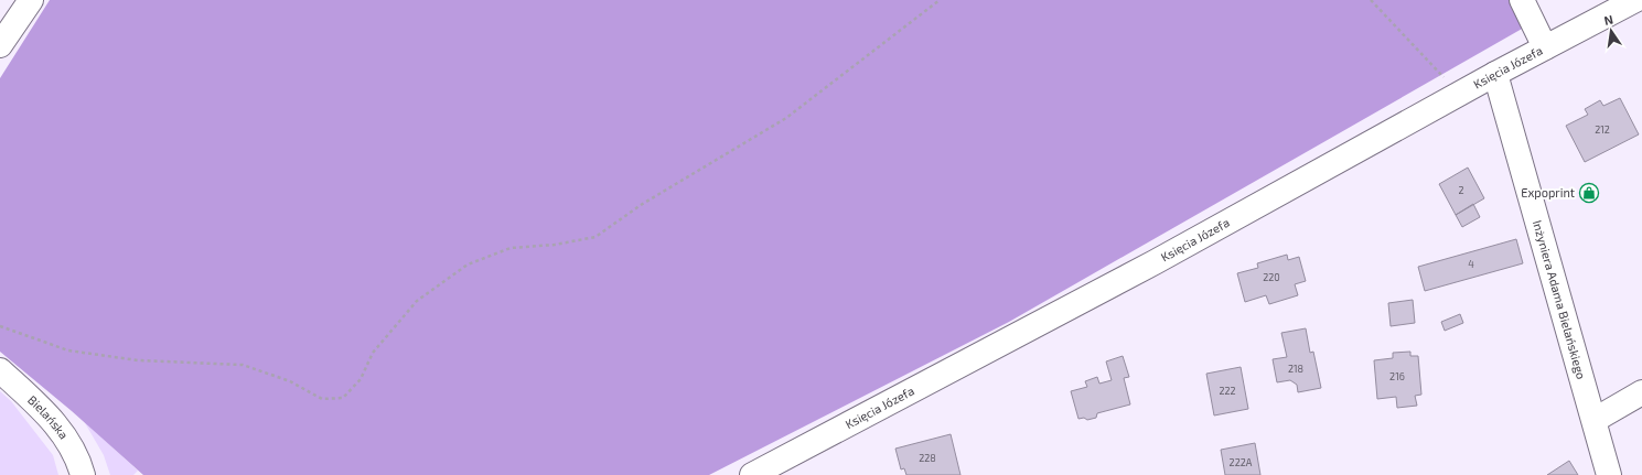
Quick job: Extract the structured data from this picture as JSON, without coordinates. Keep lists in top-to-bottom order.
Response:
{
  "streets": {
    "street": ["Księcia Józefa", "Inżyniera Adama Bielańskiego", "Bielańska"]
  },
  "crossings": [
    ["Księcia Józefa", "Inżyniera Adama Bielańskiego"]
  ],
  "places": {
    "shop": ["Expoprint"]
  },
  "house_numbers": [
    "212",
    "2",
    "4",
    "220",
    "218",
    "216",
    "222",
    "228",
    "222A"
  ],
  "north": "top"
}
